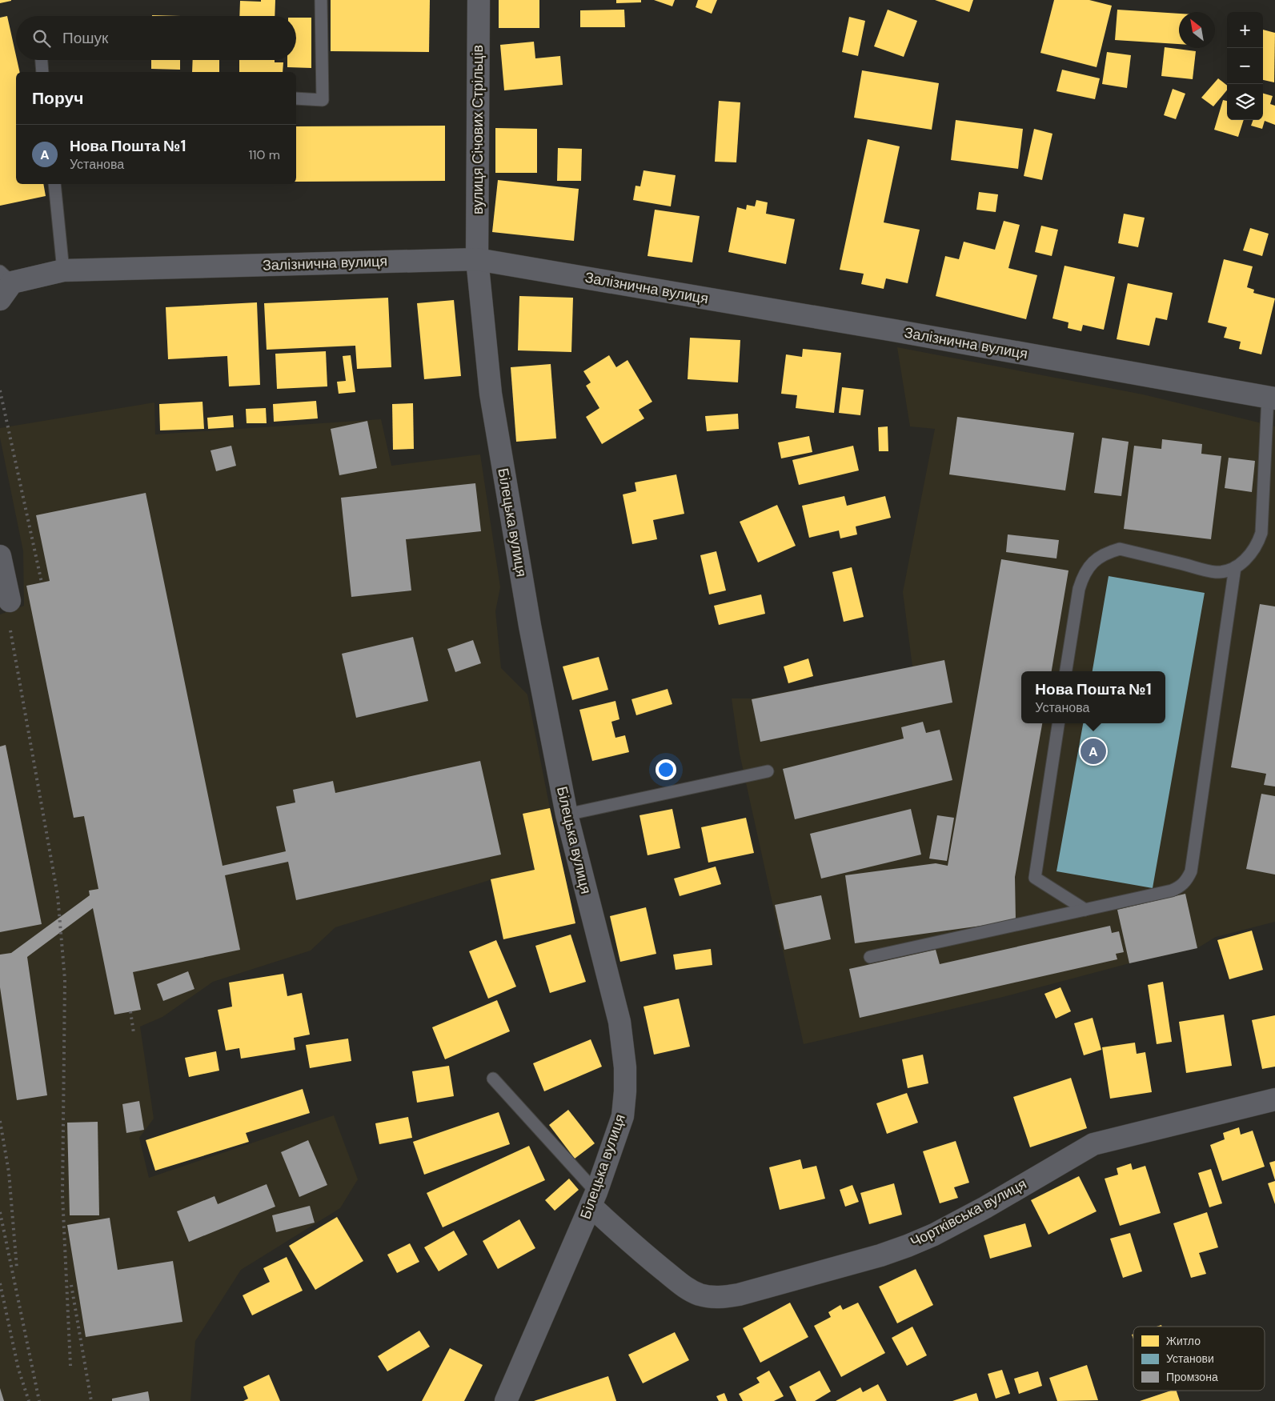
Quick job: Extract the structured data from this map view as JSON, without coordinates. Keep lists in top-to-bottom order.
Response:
{
  "streets": {
    "street": [
      "вулиця Січових Стрільців",
      "Залізнична вулиця",
      "Білецька вулиця",
      "Чортківська вулиця"
    ]
  },
  "crossings": [
    ["вулиця Січових Стрільців", "Залізнична вулиця"],
    ["вулиця Січових Стрільців", "Білецька вулиця"],
    ["Залізнична вулиця", "Білецька вулиця"],
    ["Білецька вулиця", "Чортківська вулиця"]
  ],
  "legend": ["Житло", "Установи", "Промзона"],
  "north": "top left",
  "page": {
    "map_buttons": ["+", "−"],
    "search": "Пошук",
    "heading": "Поруч",
    "list": [
      {
        "mark": "A",
        "name": "Нова Пошта №1",
        "note": "Установа",
        "value": "110 m"
      }
    ],
    "popup": ["Нова Пошта №1", "Установа"],
    "pins": "A"
  }
}
